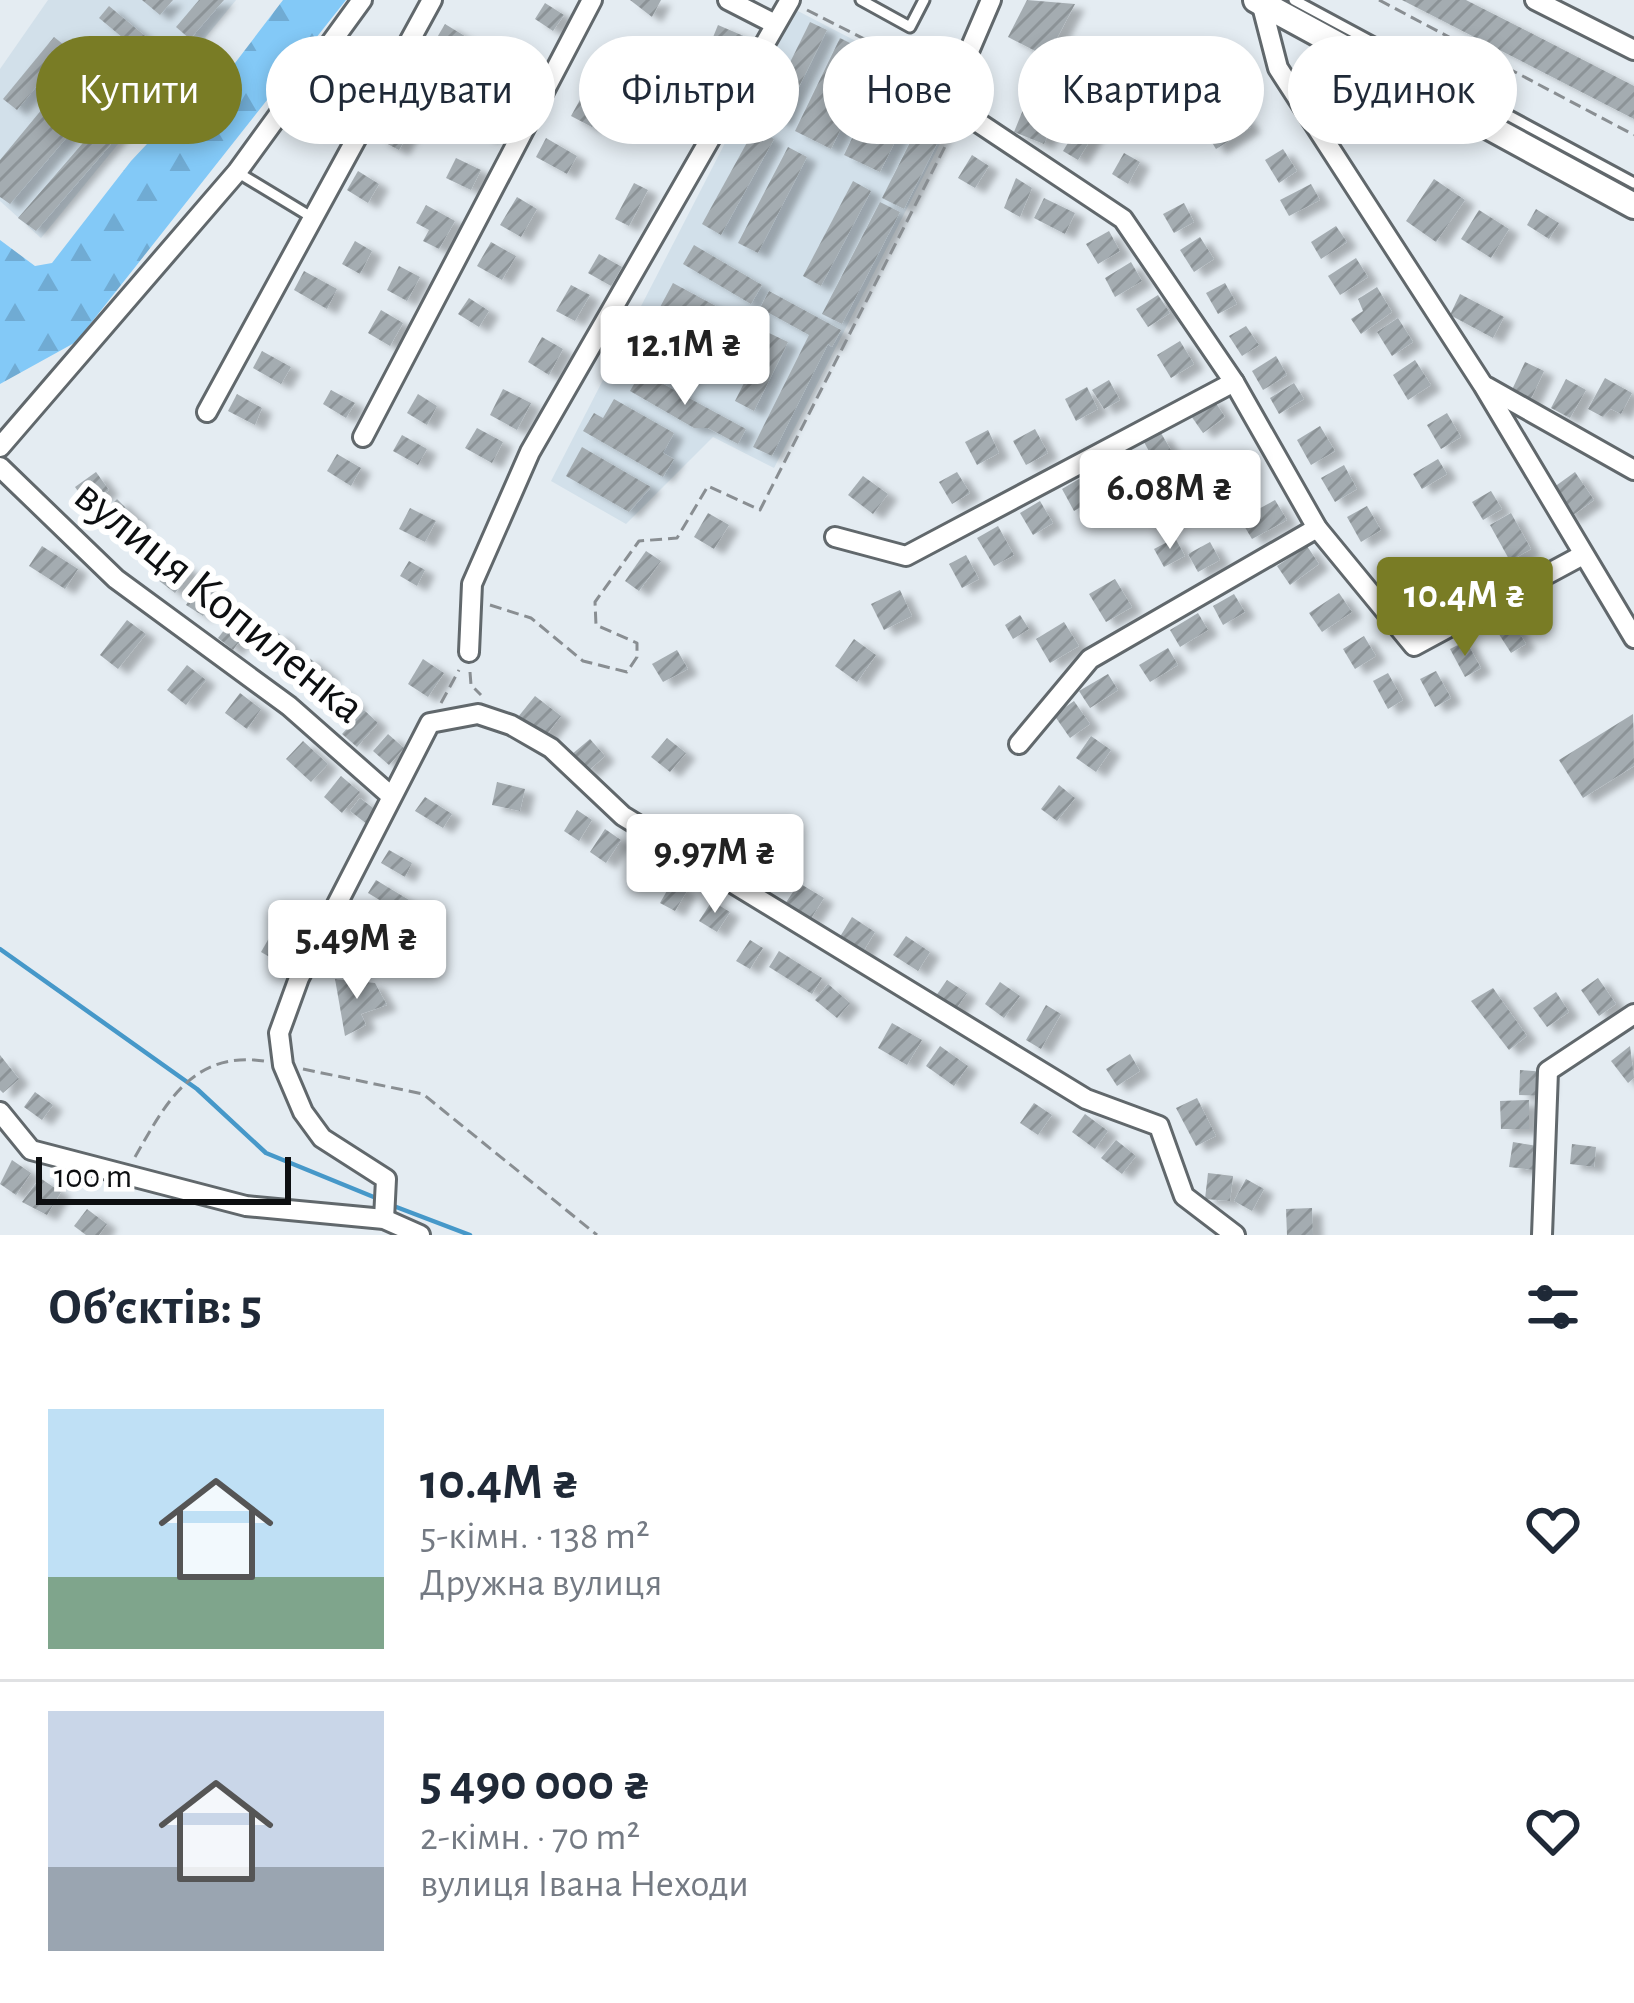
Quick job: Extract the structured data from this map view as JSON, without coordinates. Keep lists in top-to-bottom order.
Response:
{
  "streets": {
    "street": ["вулиця Копиленка"]
  },
  "scale_bar": "100 m",
  "page": {
    "chip": [
      "Купити",
      "Орендувати",
      "Фільтри",
      "Нове",
      "Квартира",
      "Будинок"
    ],
    "price": [
      "12.1M ₴",
      "6.08M ₴",
      "10.4M ₴",
      "9.97M ₴",
      "5.49M ₴"
    ],
    "scale": "100 m",
    "heading": "Об’єктів: 5",
    "list": [
      {
        "name": "10.4M ₴",
        "note": "5-кімн. · 138 m² · Дружна вулиця"
      },
      {
        "name": "5 490 000 ₴",
        "note": "2-кімн. · 70 m² · вулиця Івана Неходи"
      }
    ]
  }
}
